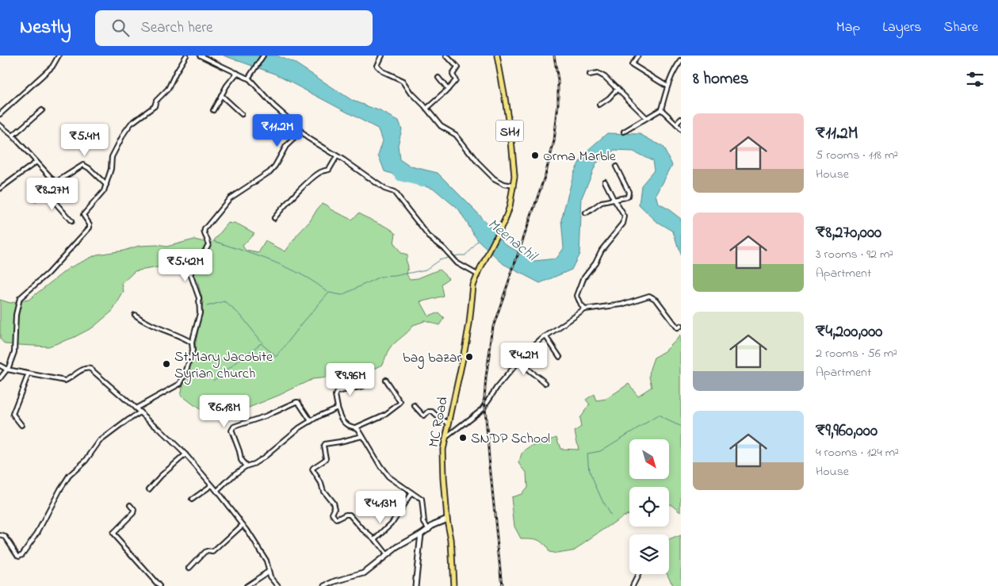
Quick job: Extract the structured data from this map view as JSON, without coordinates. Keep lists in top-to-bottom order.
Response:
{
  "streets": {
    "main road": ["SH1", "MC Road"]
  },
  "crossings": [
    ["SH1", "MC Road"]
  ],
  "water": ["Meenachil"],
  "places": [
    "Orma Marble",
    "bag bazar",
    "St.Mary Jacobite Syrian church",
    "SNDP School"
  ],
  "north": "bottom right",
  "page": {
    "header": "Nestly",
    "search": "Search here",
    "nav": ["Map", "Layers", "Share"],
    "heading": "8 homes",
    "list": [
      {
        "name": "₹11.2M",
        "note": "5 rooms · 118 m² · House"
      },
      {
        "name": "₹8,270,000",
        "note": "3 rooms · 92 m² · Apartment"
      },
      {
        "name": "₹4,200,000",
        "note": "2 rooms · 56 m² · Apartment"
      },
      {
        "name": "₹9,960,000",
        "note": "4 rooms · 124 m² · House"
      }
    ],
    "price": [
      "₹11.2M",
      "₹5.4M",
      "₹8.27M",
      "₹5.42M",
      "₹4.2M",
      "₹9.96M",
      "₹6.18M",
      "₹4.13M"
    ]
  }
}
